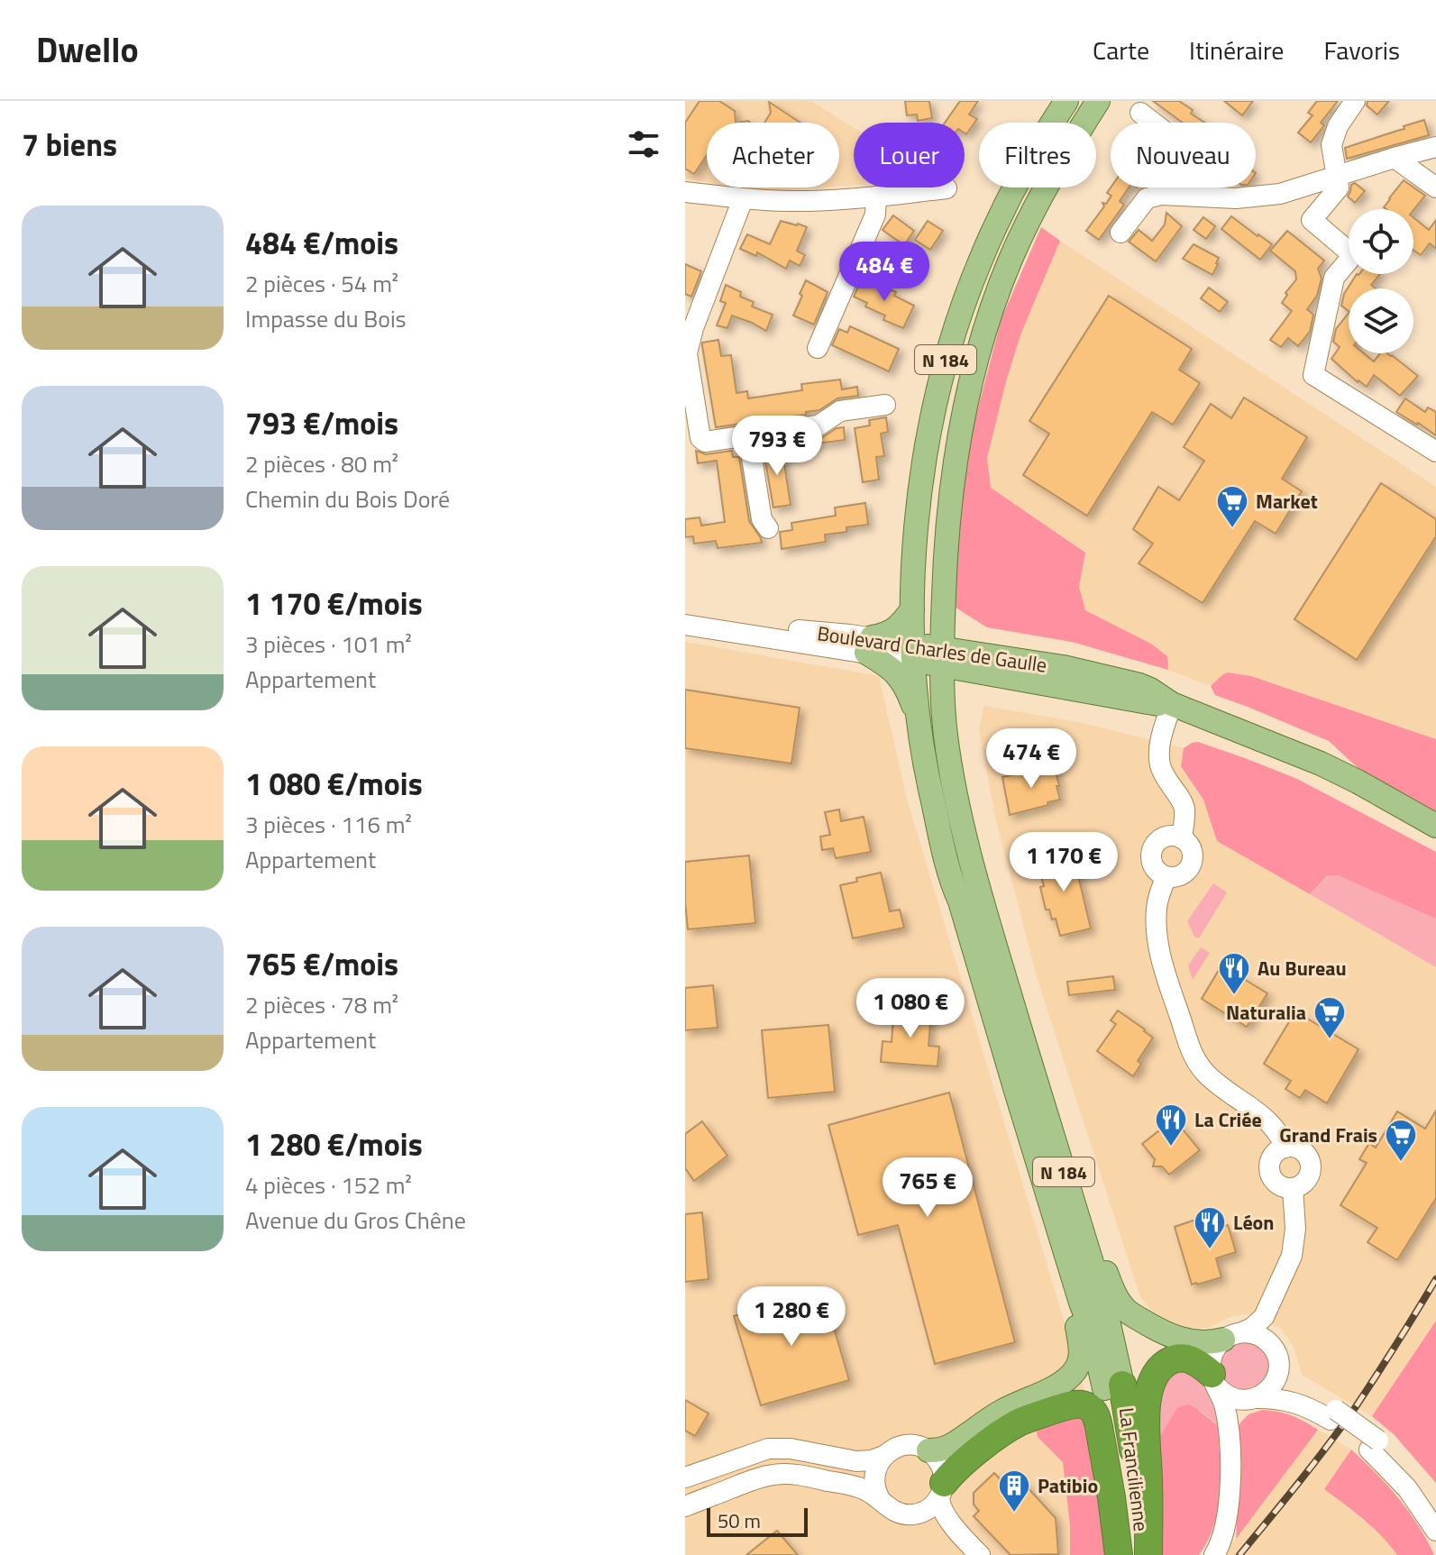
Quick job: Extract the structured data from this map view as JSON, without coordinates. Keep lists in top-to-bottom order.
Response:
{
  "streets": {
    "highway": ["N 184", "La Francilienne"],
    "main road": ["Boulevard Charles de Gaulle"]
  },
  "crossings": [
    ["N 184", "Boulevard Charles de Gaulle"],
    ["N 184", "La Francilienne"]
  ],
  "places": {
    "supermarket": ["Market", "Naturalia", "Grand Frais"],
    "restaurant": ["Au Bureau", "La Criée", "Léon"],
    "building": ["Patibio"]
  },
  "scale_bar": "50 m",
  "page": {
    "header": "Dwello",
    "nav": ["Carte", "Itinéraire", "Favoris"],
    "heading": "7 biens",
    "chip": [
      "Acheter",
      "Louer",
      "Filtres",
      "Nouveau"
    ],
    "list": [
      {
        "name": "484 €/mois",
        "note": "2 pièces · 54 m² · Impasse du Bois"
      },
      {
        "name": "793 €/mois",
        "note": "2 pièces · 80 m² · Chemin du Bois Doré"
      },
      {
        "name": "1 170 €/mois",
        "note": "3 pièces · 101 m² · Appartement"
      },
      {
        "name": "1 080 €/mois",
        "note": "3 pièces · 116 m² · Appartement"
      },
      {
        "name": "765 €/mois",
        "note": "2 pièces · 78 m² · Appartement"
      },
      {
        "name": "1 280 €/mois",
        "note": "4 pièces · 152 m² · Avenue du Gros Chêne"
      }
    ],
    "price": [
      "484 €",
      "793 €",
      "474 €",
      "1 170 €",
      "1 080 €",
      "765 €",
      "1 280 €"
    ],
    "scale": "50 m"
  }
}
